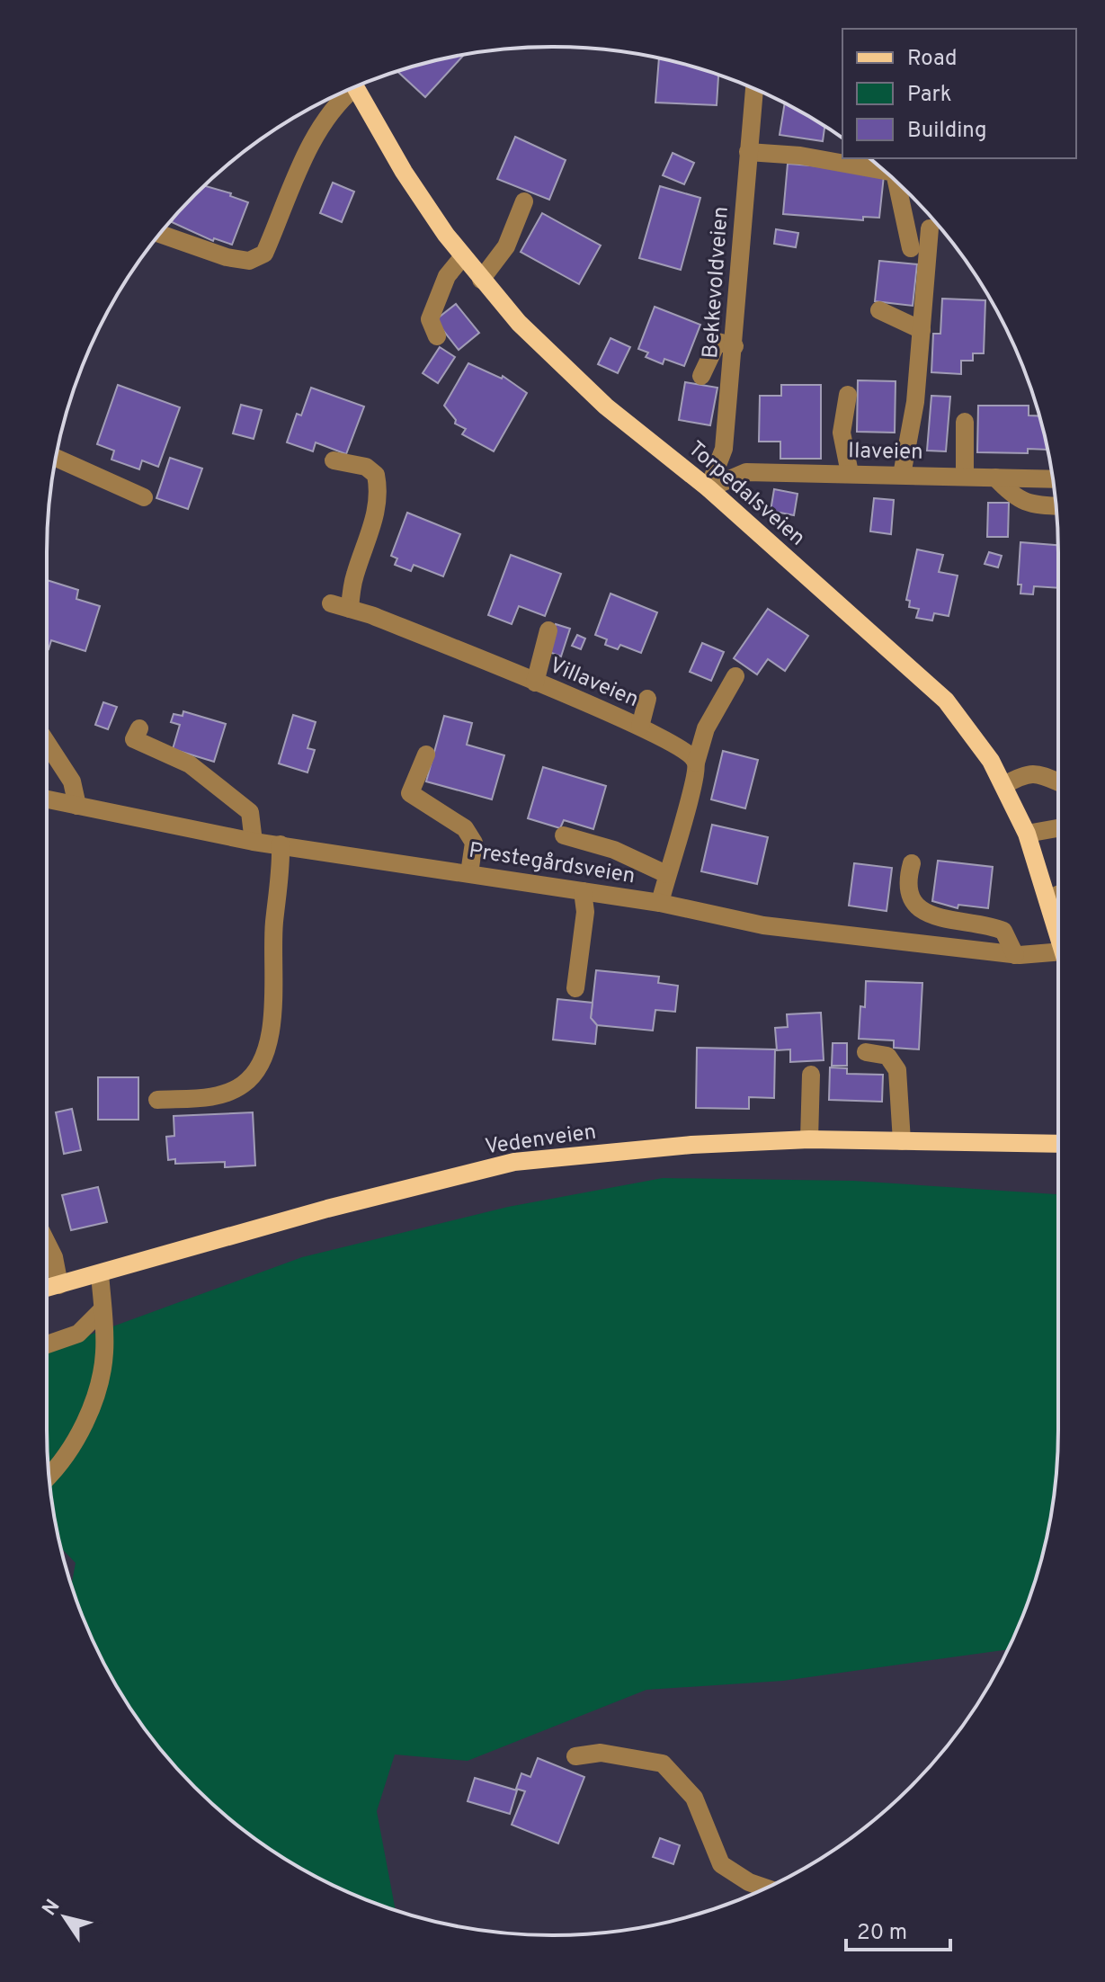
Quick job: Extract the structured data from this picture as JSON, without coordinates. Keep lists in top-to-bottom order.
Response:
{
  "streets": {
    "main road": ["Torpedalsveien", "Vedenveien"],
    "street": [
      "Bekkevoldveien",
      "Ilaveien",
      "Villaveien",
      "Prestegårdsveien"
    ]
  },
  "crossings": [
    ["Bekkevoldveien", "Ilaveien"],
    ["Bekkevoldveien", "Torpedalsveien"],
    ["Ilaveien", "Torpedalsveien"]
  ],
  "legend": ["Road", "Park", "Building"],
  "scale_bar": "20 m",
  "north": "top left"
}
